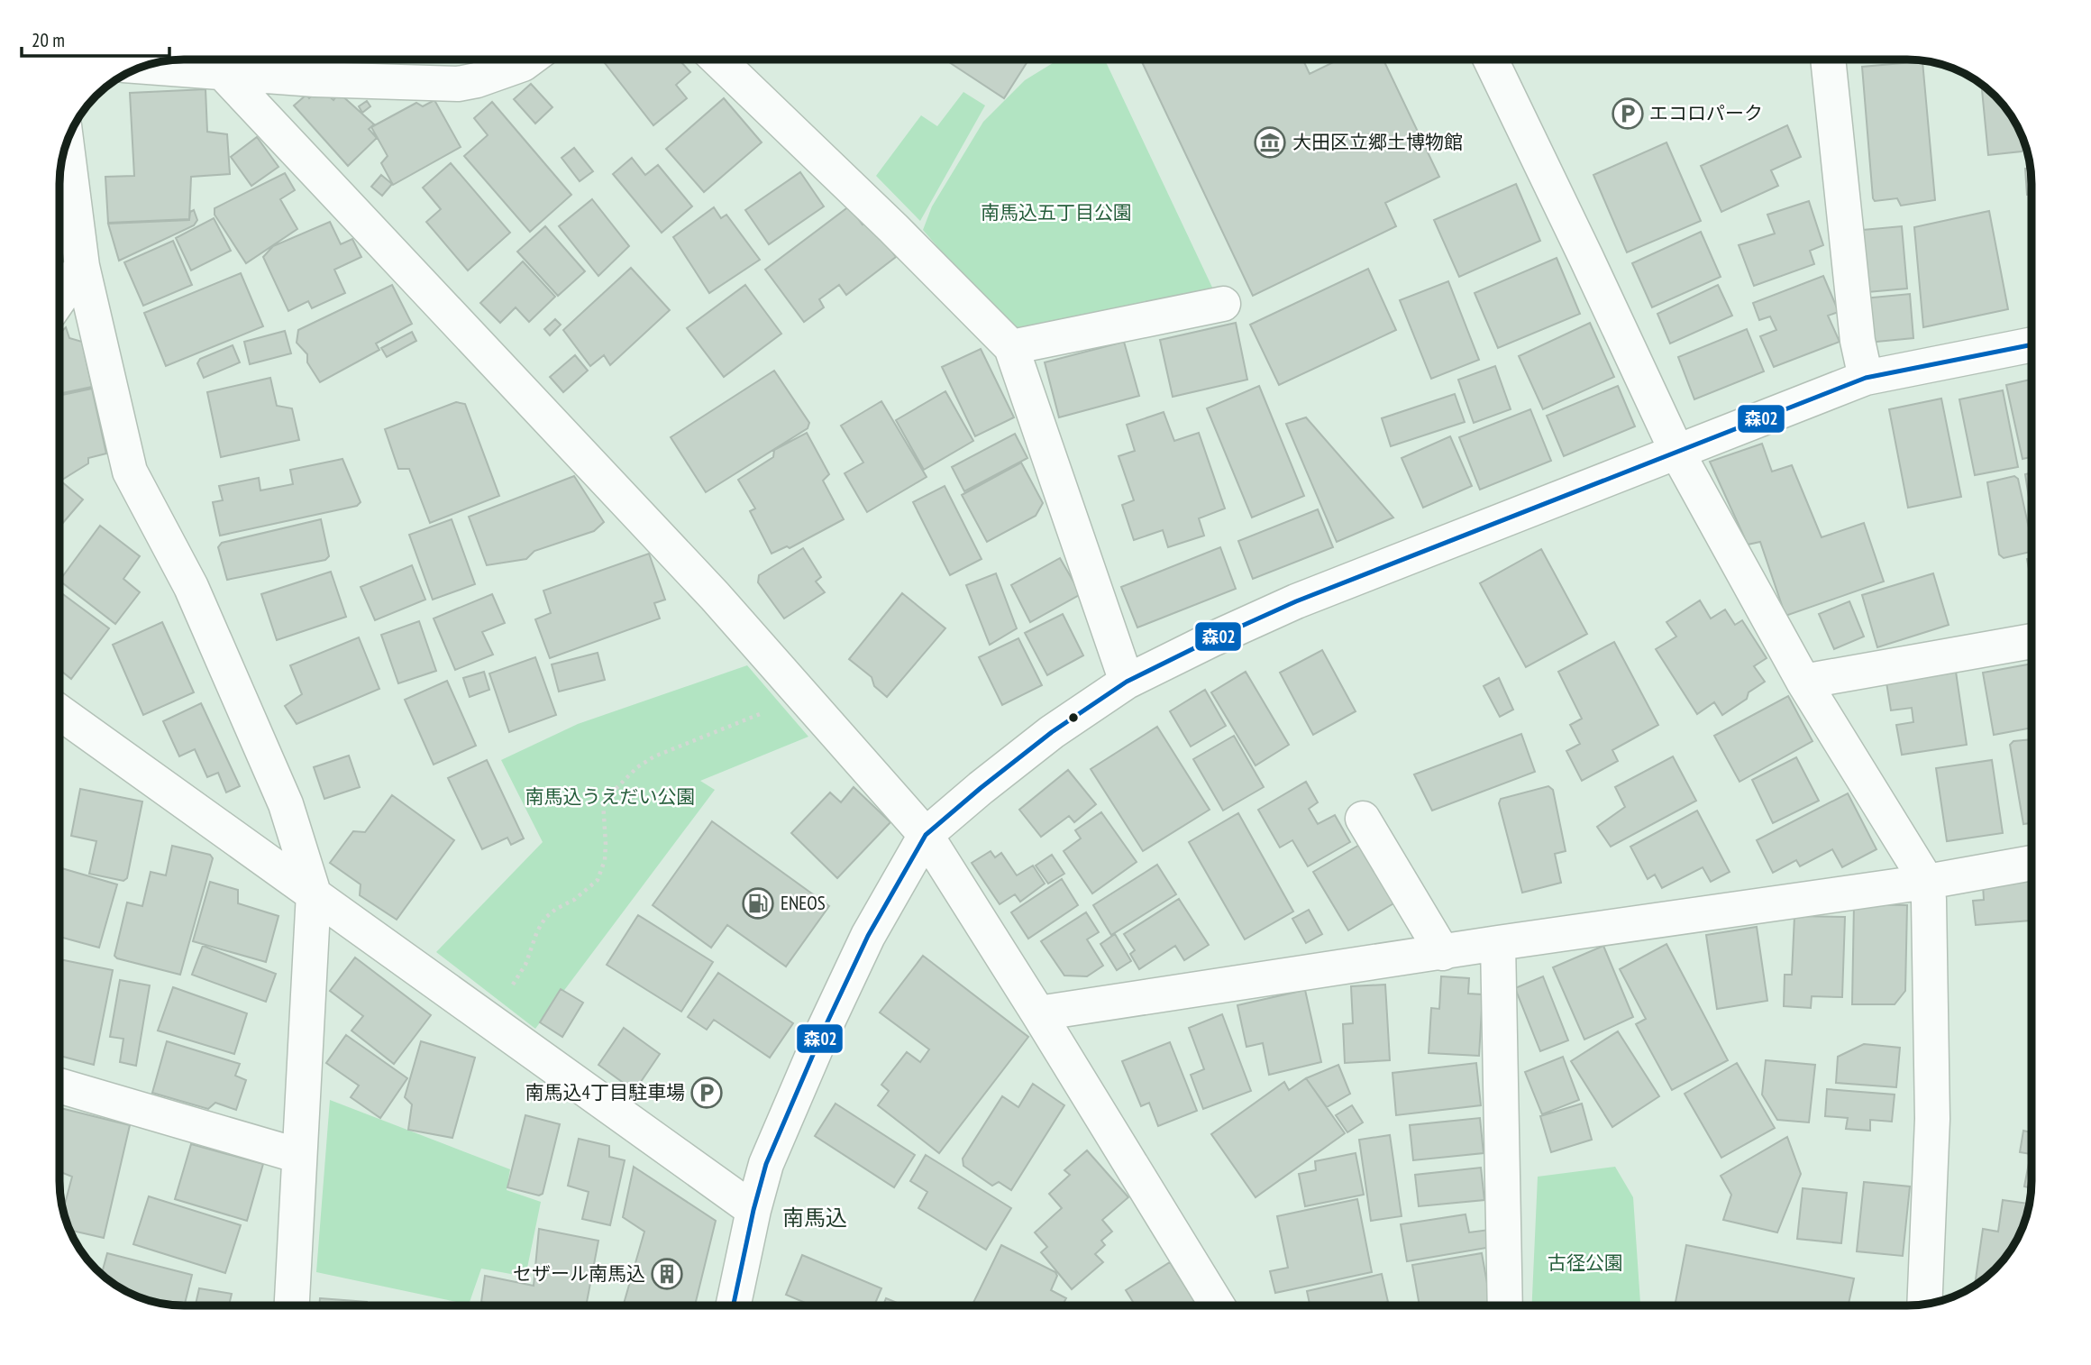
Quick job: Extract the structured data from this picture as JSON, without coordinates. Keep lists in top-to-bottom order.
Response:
{
  "districts": ["南馬込"],
  "parks": ["南馬込五丁目公園", "南馬込うえだい公園", "古径公園"],
  "places": {
    "parking": ["エコロパーク", "南馬込4丁目駐車場"],
    "museum": ["大田区立郷土博物館"],
    "fuel station": ["ENEOS"],
    "building": ["セザール南馬込"]
  },
  "lines": ["transit line 森02"],
  "scale_bar": "20 m"
}
